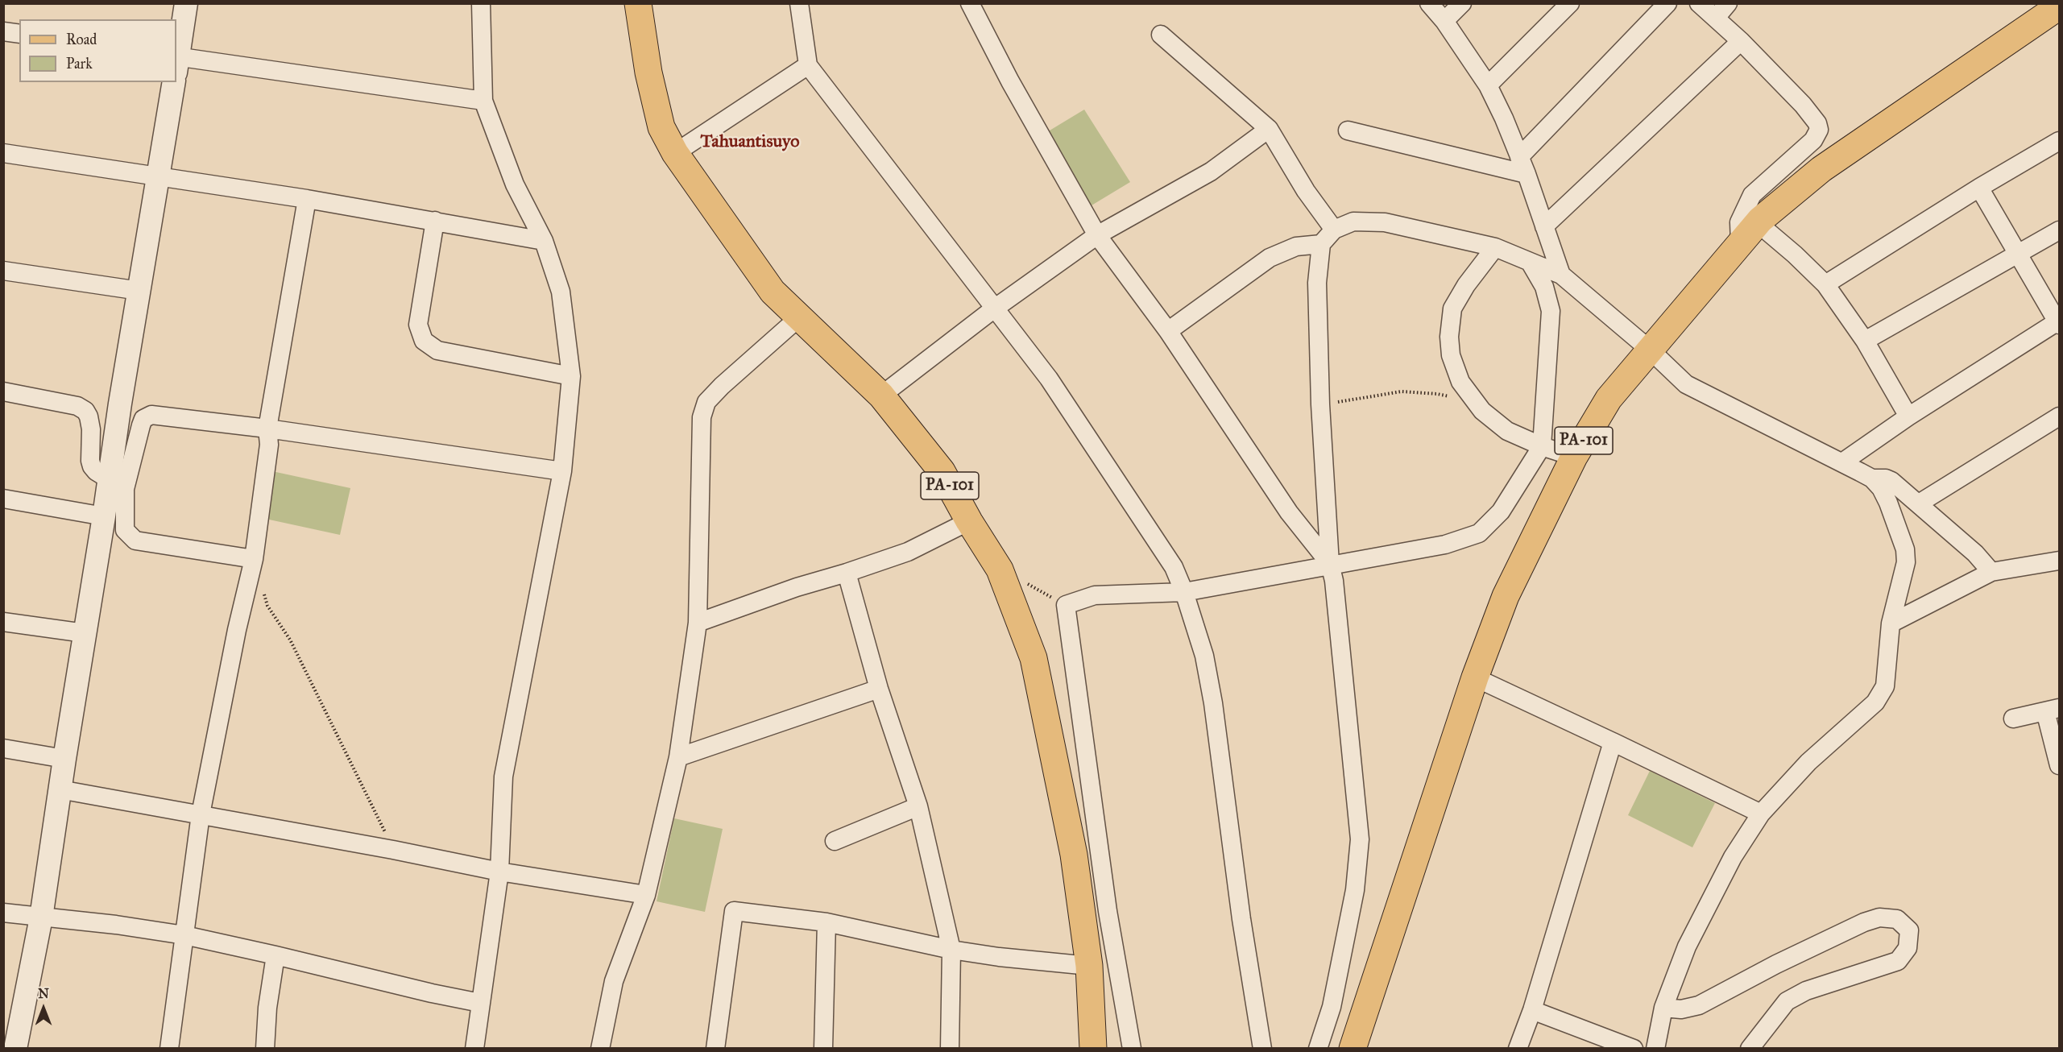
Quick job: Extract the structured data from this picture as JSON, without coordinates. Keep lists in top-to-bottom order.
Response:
{
  "streets": {
    "main road": ["PA-101"]
  },
  "districts": ["Tahuantisuyo"],
  "legend": ["Road", "Park"],
  "north": "top"
}
